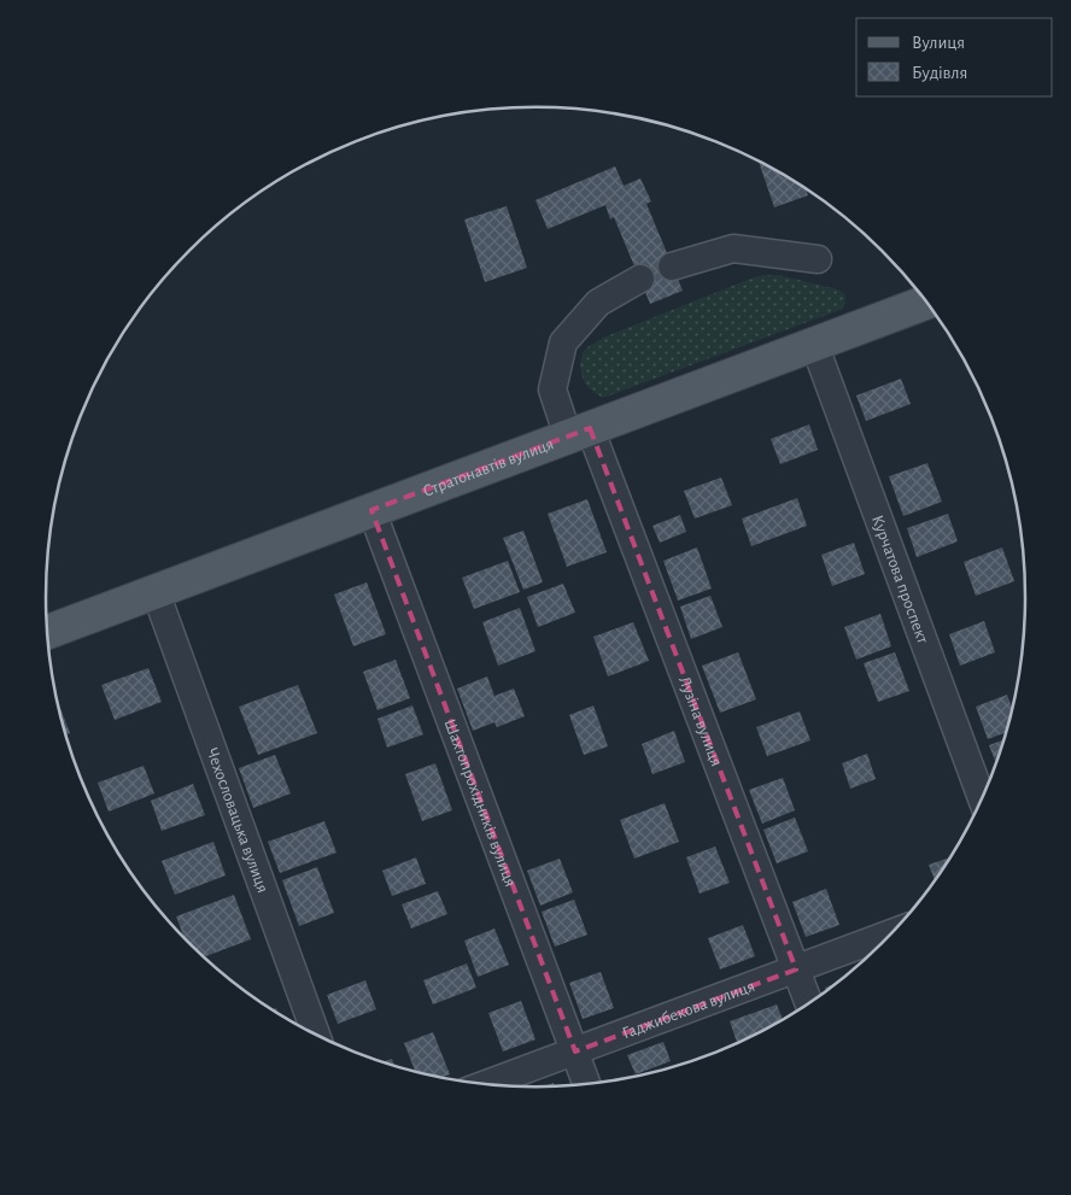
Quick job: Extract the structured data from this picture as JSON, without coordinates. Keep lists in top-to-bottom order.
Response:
{
  "streets": {
    "main road": ["Стратонавтів вулиця"],
    "street": [
      "Курчатова проспект",
      "Лузіна вулиця",
      "Шахтопрохідників вулиця",
      "Чехословацька вулиця",
      "Гаджибекова вулиця"
    ]
  },
  "crossings": [
    ["Стратонавтів вулиця", "Курчатова проспект"],
    ["Стратонавтів вулиця", "Лузіна вулиця"],
    ["Стратонавтів вулиця", "Шахтопрохідників вулиця"],
    ["Стратонавтів вулиця", "Чехословацька вулиця"],
    ["Лузіна вулиця", "Гаджибекова вулиця"],
    ["Шахтопрохідників вулиця", "Гаджибекова вулиця"]
  ],
  "legend": ["Вулиця", "Будівля"]
}
